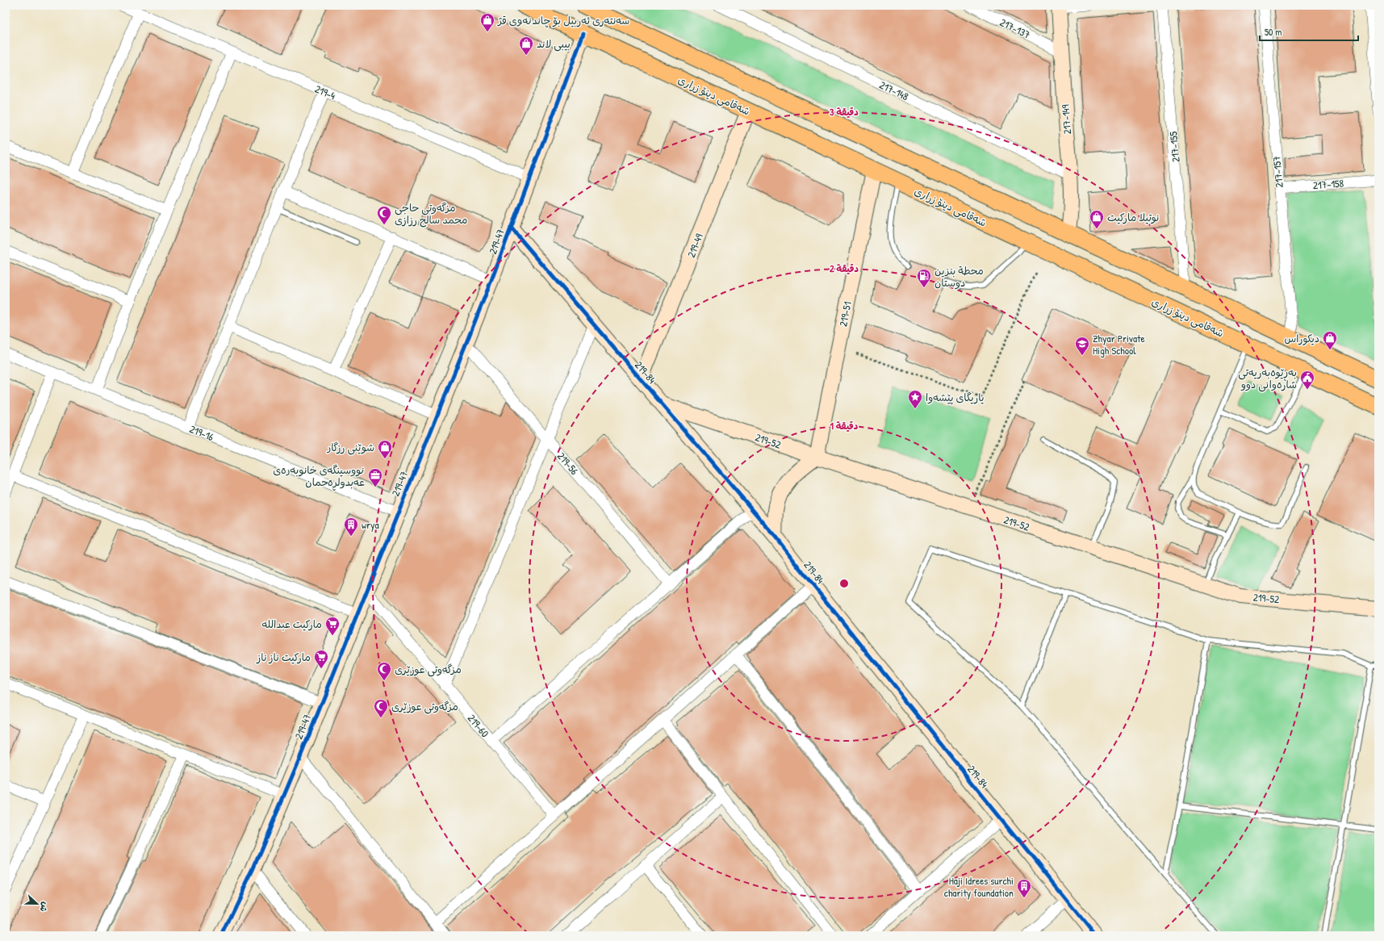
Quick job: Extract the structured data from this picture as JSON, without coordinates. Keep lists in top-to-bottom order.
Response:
{
  "streets": {
    "main road": ["شەقامی دینۆ زراری"],
    "street": [
      "217-137",
      "217-148",
      "219-4",
      "217-149",
      "217-155",
      "217-157",
      "217-158",
      "219-47",
      "219-49",
      "219-51",
      "219-84",
      "219-16",
      "219-52",
      "219-56",
      "219-60"
    ]
  },
  "crossings": [
    ["217-137", "217-149"],
    ["217-148", "217-149"],
    ["219-4", "219-47"],
    ["شەقامی دینۆ زراری", "219-47"],
    ["شەقامی دینۆ زراری", "219-49"],
    ["شەقامی دینۆ زراری", "219-51"],
    ["217-157", "217-158"],
    ["219-47", "219-84"],
    ["219-47", "219-16"],
    ["219-47", "219-56"],
    ["219-47", "219-60"],
    ["219-49", "219-84"],
    ["219-51", "219-52"],
    ["219-84", "219-52"]
  ],
  "places": {
    "shop": [
      "سەنتەری ئەربیل بۆ چاندنەوی قژ",
      "بيبى لاند",
      "نوتیلا مارکیت",
      "ديكوراس",
      "شوێنی رزگار"
    ],
    "mosque": ["مزگەوتی حاجی محمد سالح رزازی", "مزگه‌وتی عوزێری", "مزگەوتی عوزێری"],
    "fuel station": ["محطة بنزين دوستان"],
    "school or university": ["Zhyar Private High School"],
    "public building": ["بەڕێوەبەریەتی شارەوانی دوو"],
    "place": ["یاریگای پێشەوا"],
    "office": ["نووسینگەی خانوبەرەی عەبدولڕەحمان"],
    "building": ["wrya", "Haji Idrees surchi charity foundation"],
    "supermarket": ["ماركيت عبدالله", "ماركيت ناز ناز"]
  },
  "scale_bar": "50 m",
  "north": "right",
  "rings": ["3 دقيقة", "2 دقيقة", "1 دقيقة"]
}
